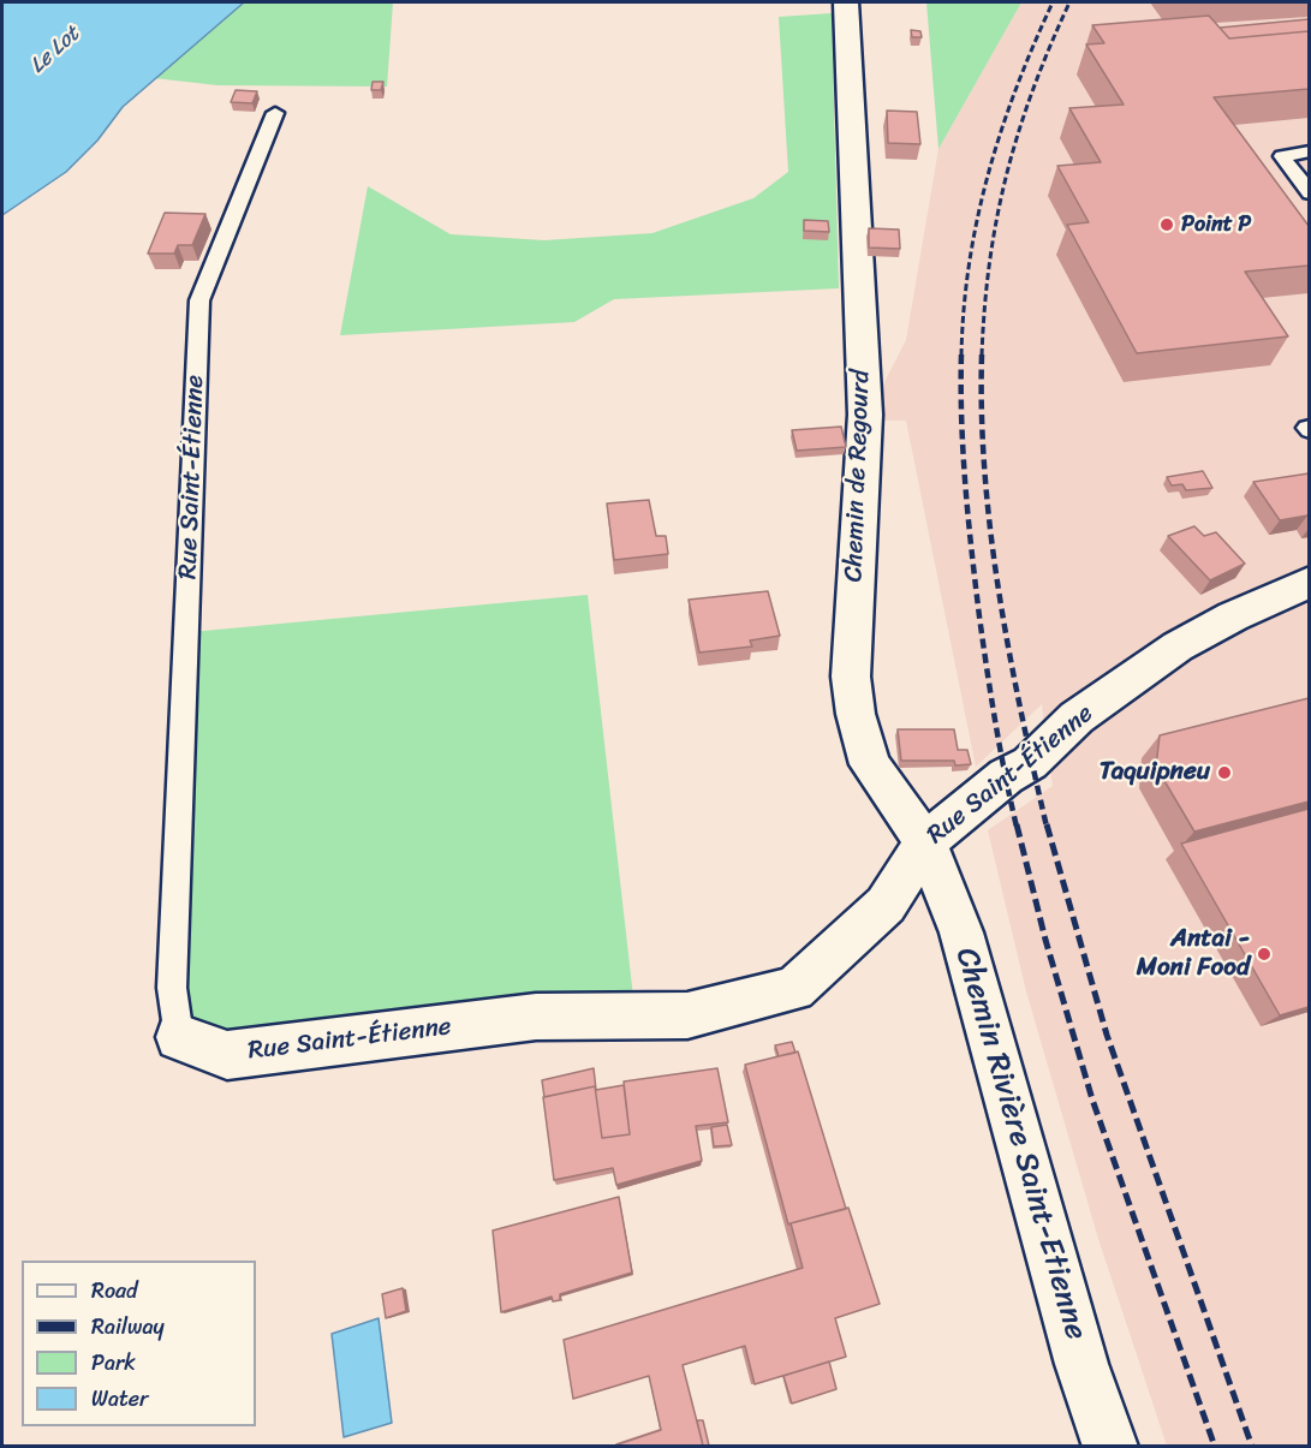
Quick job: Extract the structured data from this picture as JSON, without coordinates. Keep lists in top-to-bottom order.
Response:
{
  "streets": {
    "street": ["Chemin de Regourd", "Rue Saint-Étienne", "Chemin Rivière Saint-Etienne"]
  },
  "crossings": [
    ["Chemin de Regourd", "Rue Saint-Étienne"],
    ["Chemin de Regourd", "Chemin Rivière Saint-Etienne"],
    ["Rue Saint-Étienne", "Chemin Rivière Saint-Etienne"]
  ],
  "water": ["Le Lot"],
  "places": ["Point P", "Taquipneu", "Antai - Moni Food"],
  "legend": [
    "Road",
    "Railway",
    "Park",
    "Water"
  ]
}
